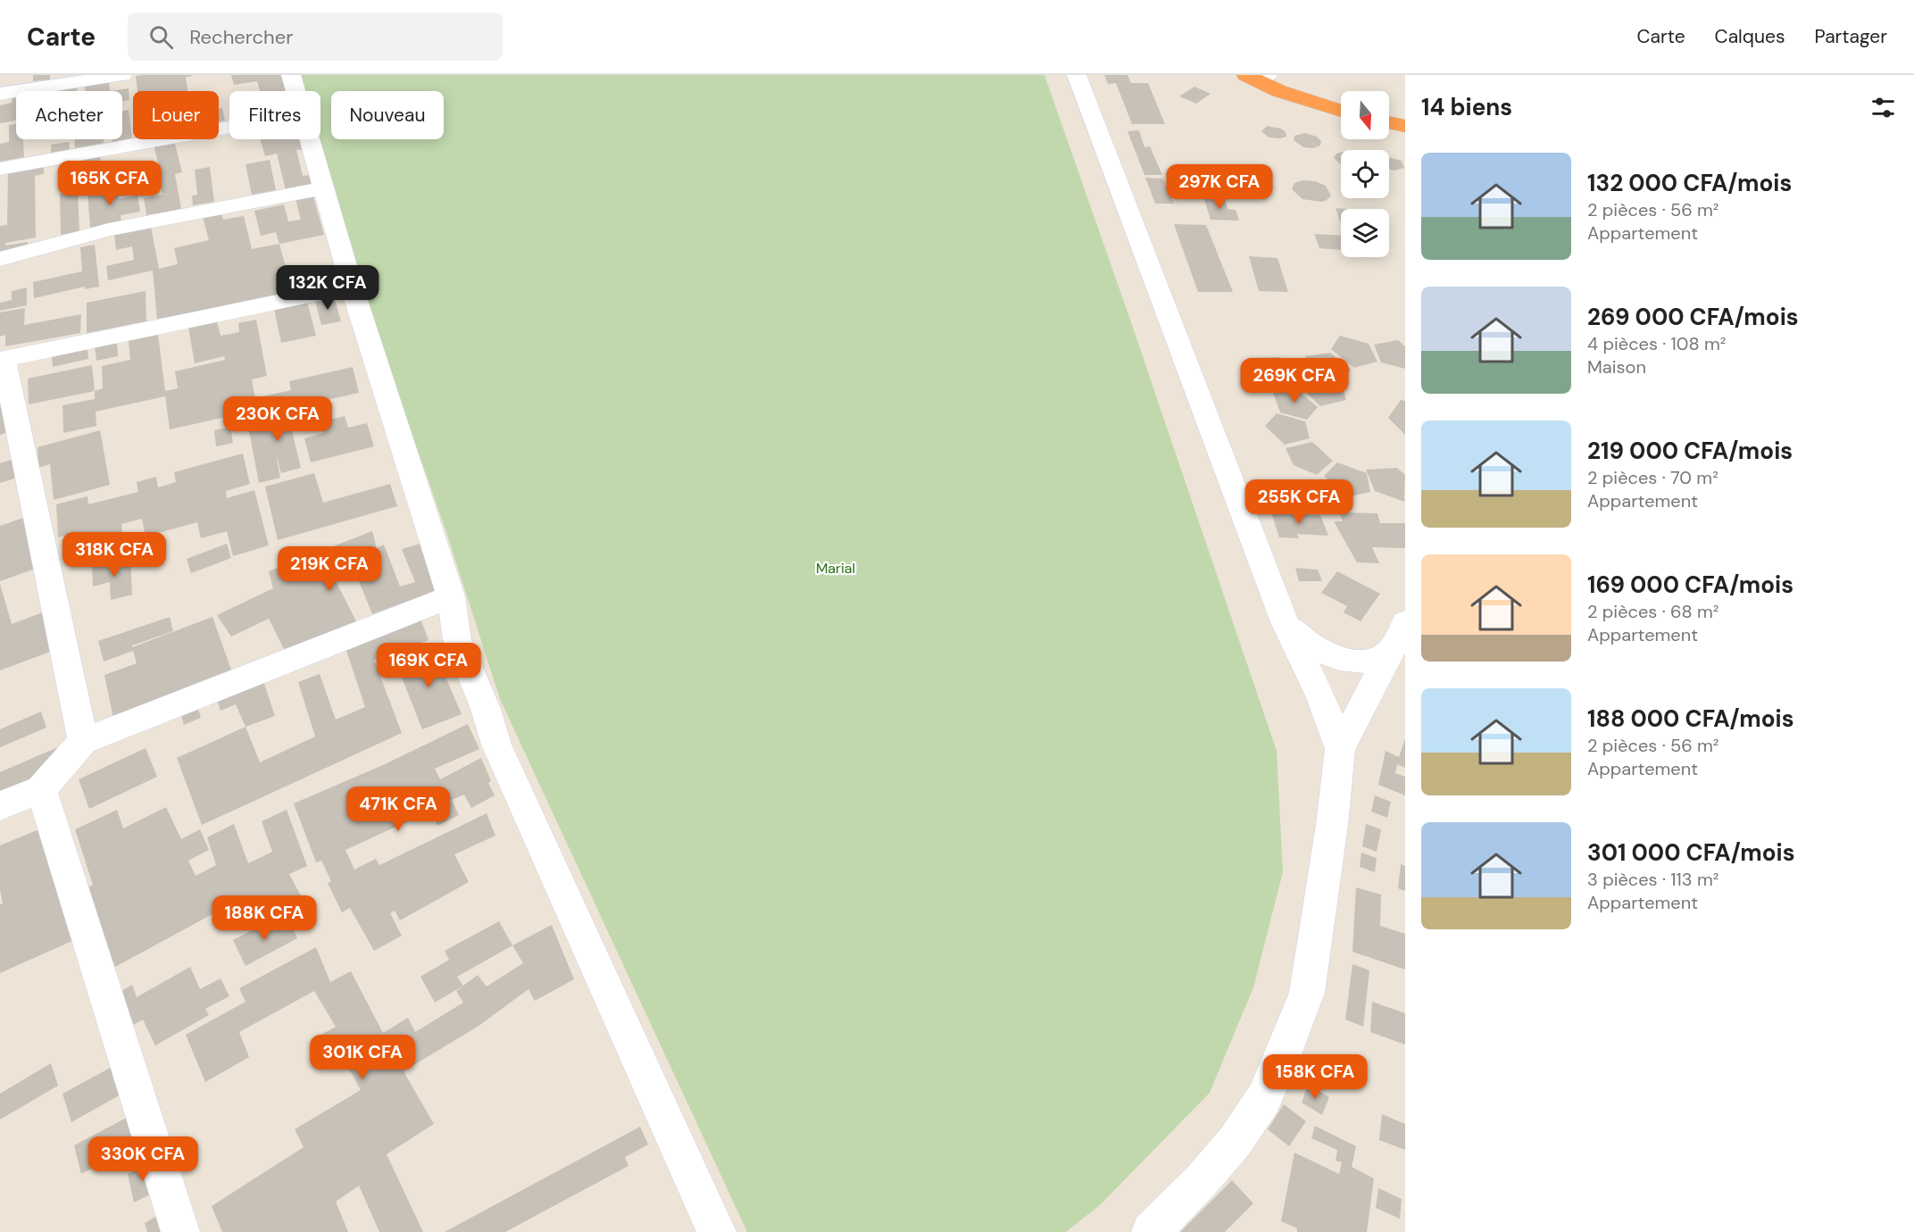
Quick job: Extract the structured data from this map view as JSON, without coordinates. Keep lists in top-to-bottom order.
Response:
{
  "parks": ["Marial"],
  "north": "bottom",
  "page": {
    "header": "Carte",
    "search": "Rechercher",
    "nav": ["Carte", "Calques", "Partager"],
    "heading": "14 biens",
    "chip": [
      "Acheter",
      "Louer",
      "Filtres",
      "Nouveau"
    ],
    "list": [
      {
        "name": "132 000 CFA/mois",
        "note": "2 pièces · 56 m² · Appartement"
      },
      {
        "name": "269 000 CFA/mois",
        "note": "4 pièces · 108 m² · Maison"
      },
      {
        "name": "219 000 CFA/mois",
        "note": "2 pièces · 70 m² · Appartement"
      },
      {
        "name": "169 000 CFA/mois",
        "note": "2 pièces · 68 m² · Appartement"
      },
      {
        "name": "188 000 CFA/mois",
        "note": "2 pièces · 56 m² · Appartement"
      },
      {
        "name": "301 000 CFA/mois",
        "note": "3 pièces · 113 m² · Appartement"
      }
    ],
    "price": [
      "165K CFA",
      "297K CFA",
      "132K CFA",
      "269K CFA",
      "230K CFA",
      "255K CFA",
      "318K CFA",
      "219K CFA",
      "169K CFA",
      "471K CFA",
      "188K CFA",
      "301K CFA",
      "158K CFA",
      "330K CFA"
    ]
  }
}
